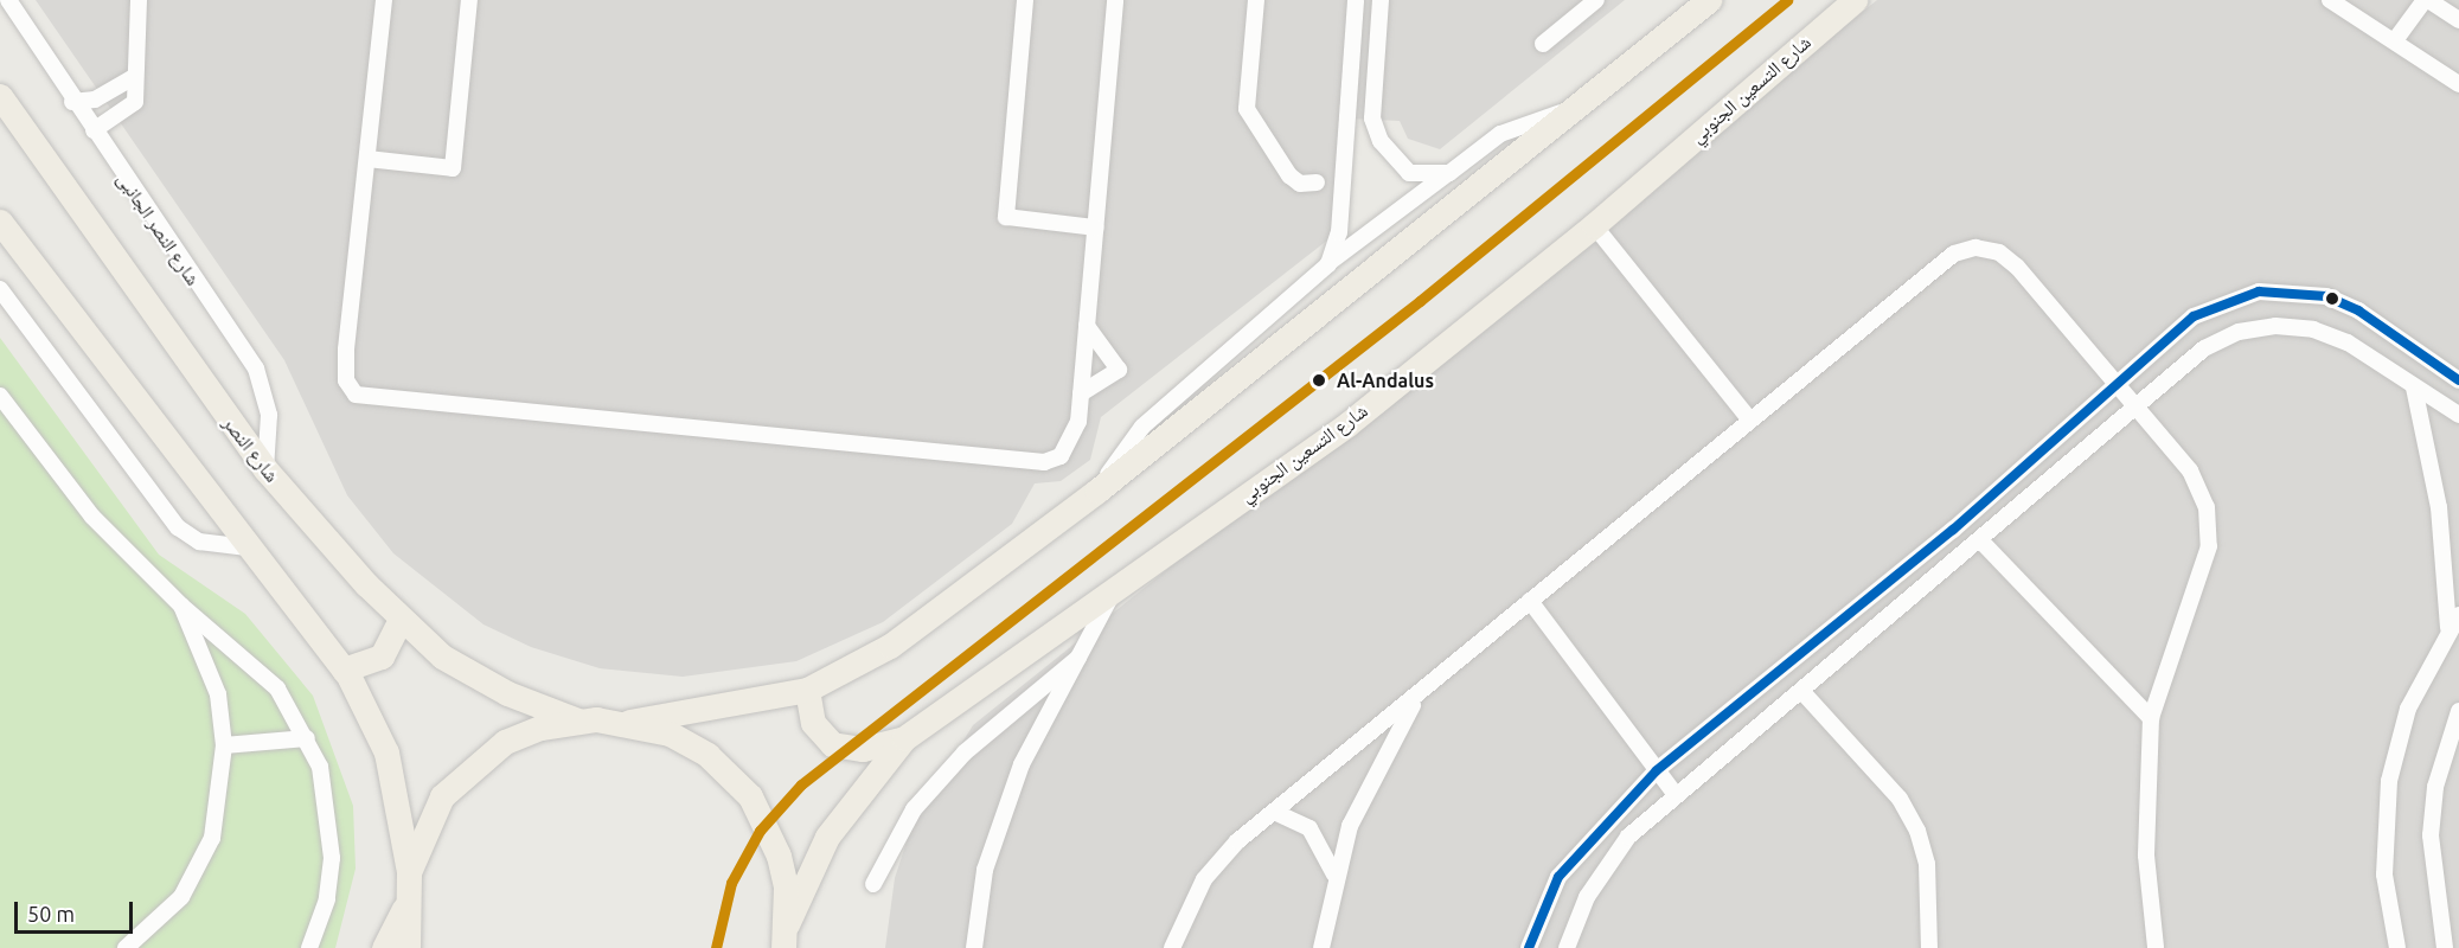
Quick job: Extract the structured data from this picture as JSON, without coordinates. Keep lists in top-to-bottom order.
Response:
{
  "streets": {
    "main road": ["شارع التسعين الجنوبي", "شارع النصر"],
    "street": ["شارع النصر الجانبى"]
  },
  "crossings": [
    ["شارع النصر الجانبى", "شارع النصر"]
  ],
  "places": ["Al-Andalus"],
  "scale_bar": "50 m"
}
